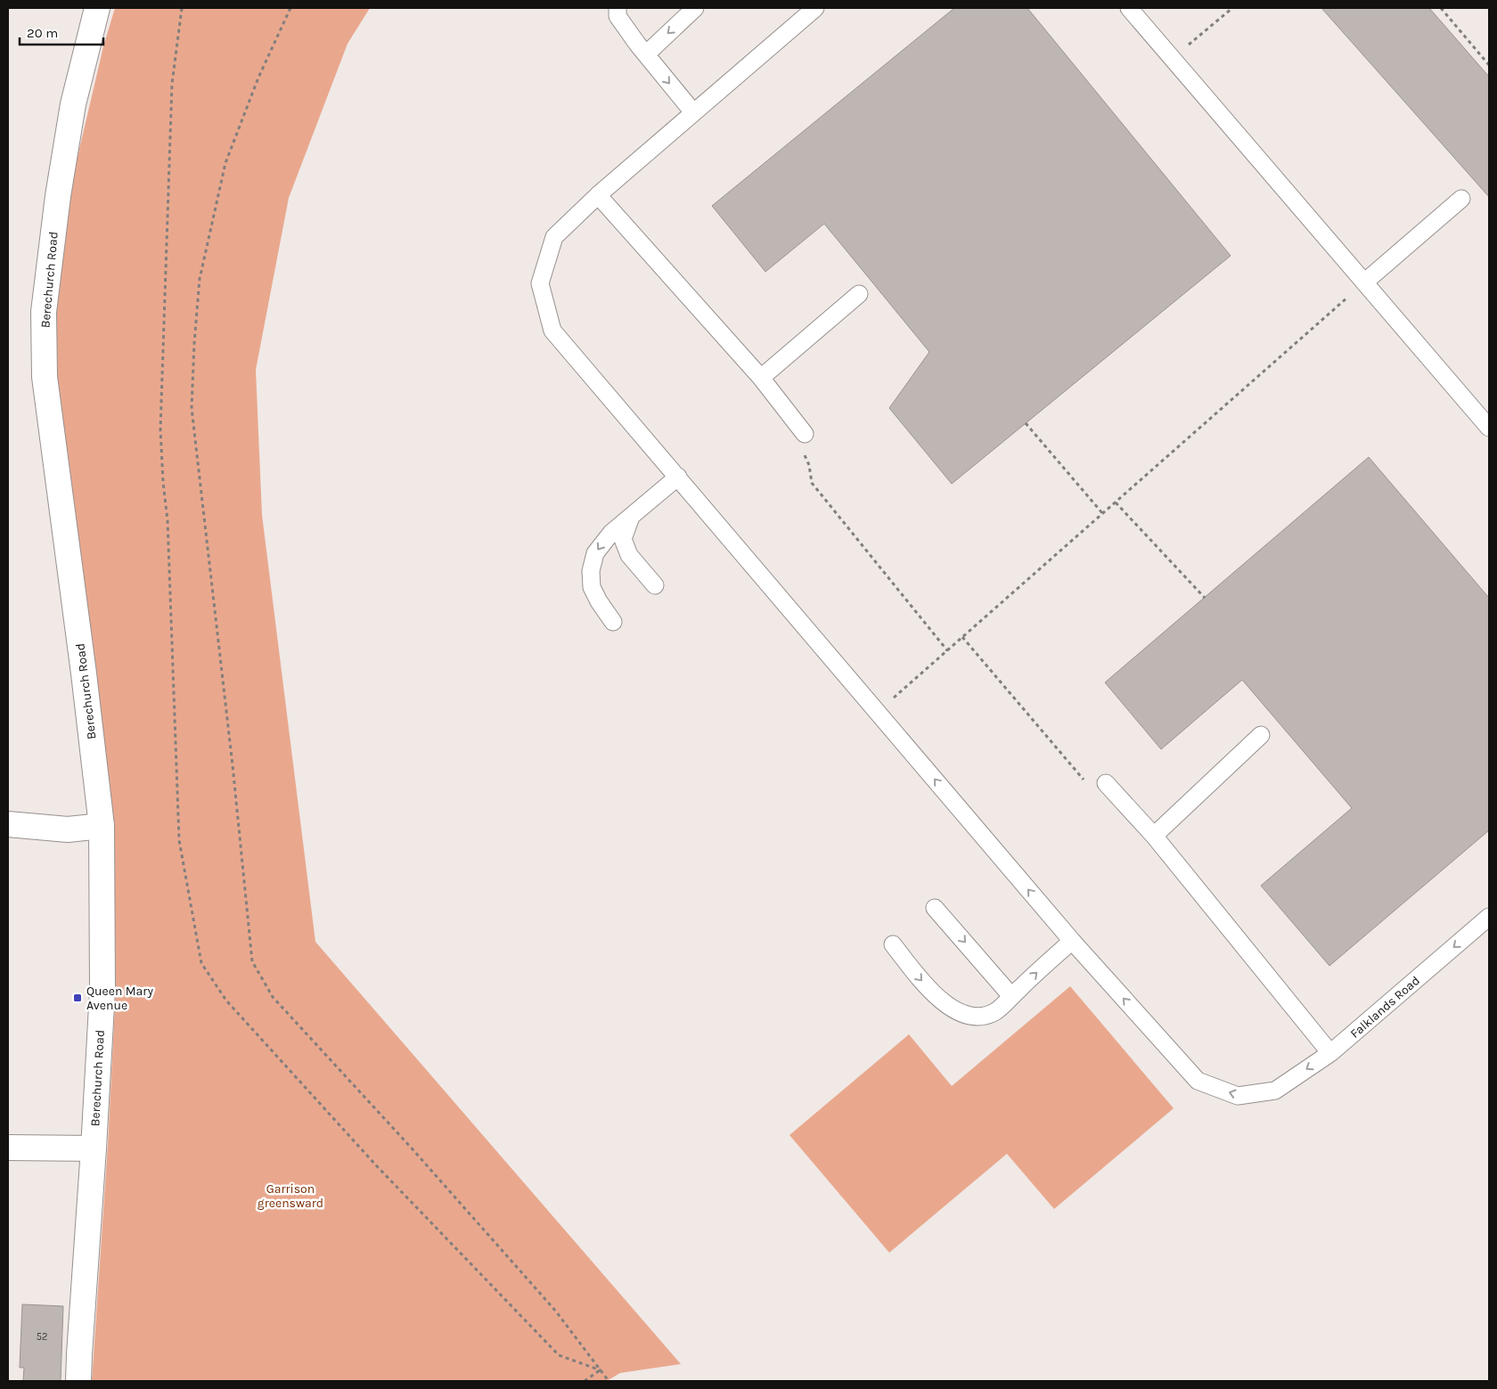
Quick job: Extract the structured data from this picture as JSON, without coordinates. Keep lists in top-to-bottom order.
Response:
{
  "streets": {
    "street": ["Berechurch Road"],
    "lane": ["Falklands Road"]
  },
  "parks": ["Garrison greensward"],
  "places": {
    "transit": ["Queen Mary Avenue"]
  },
  "house_numbers": ["52"],
  "scale_bar": "20 m"
}
